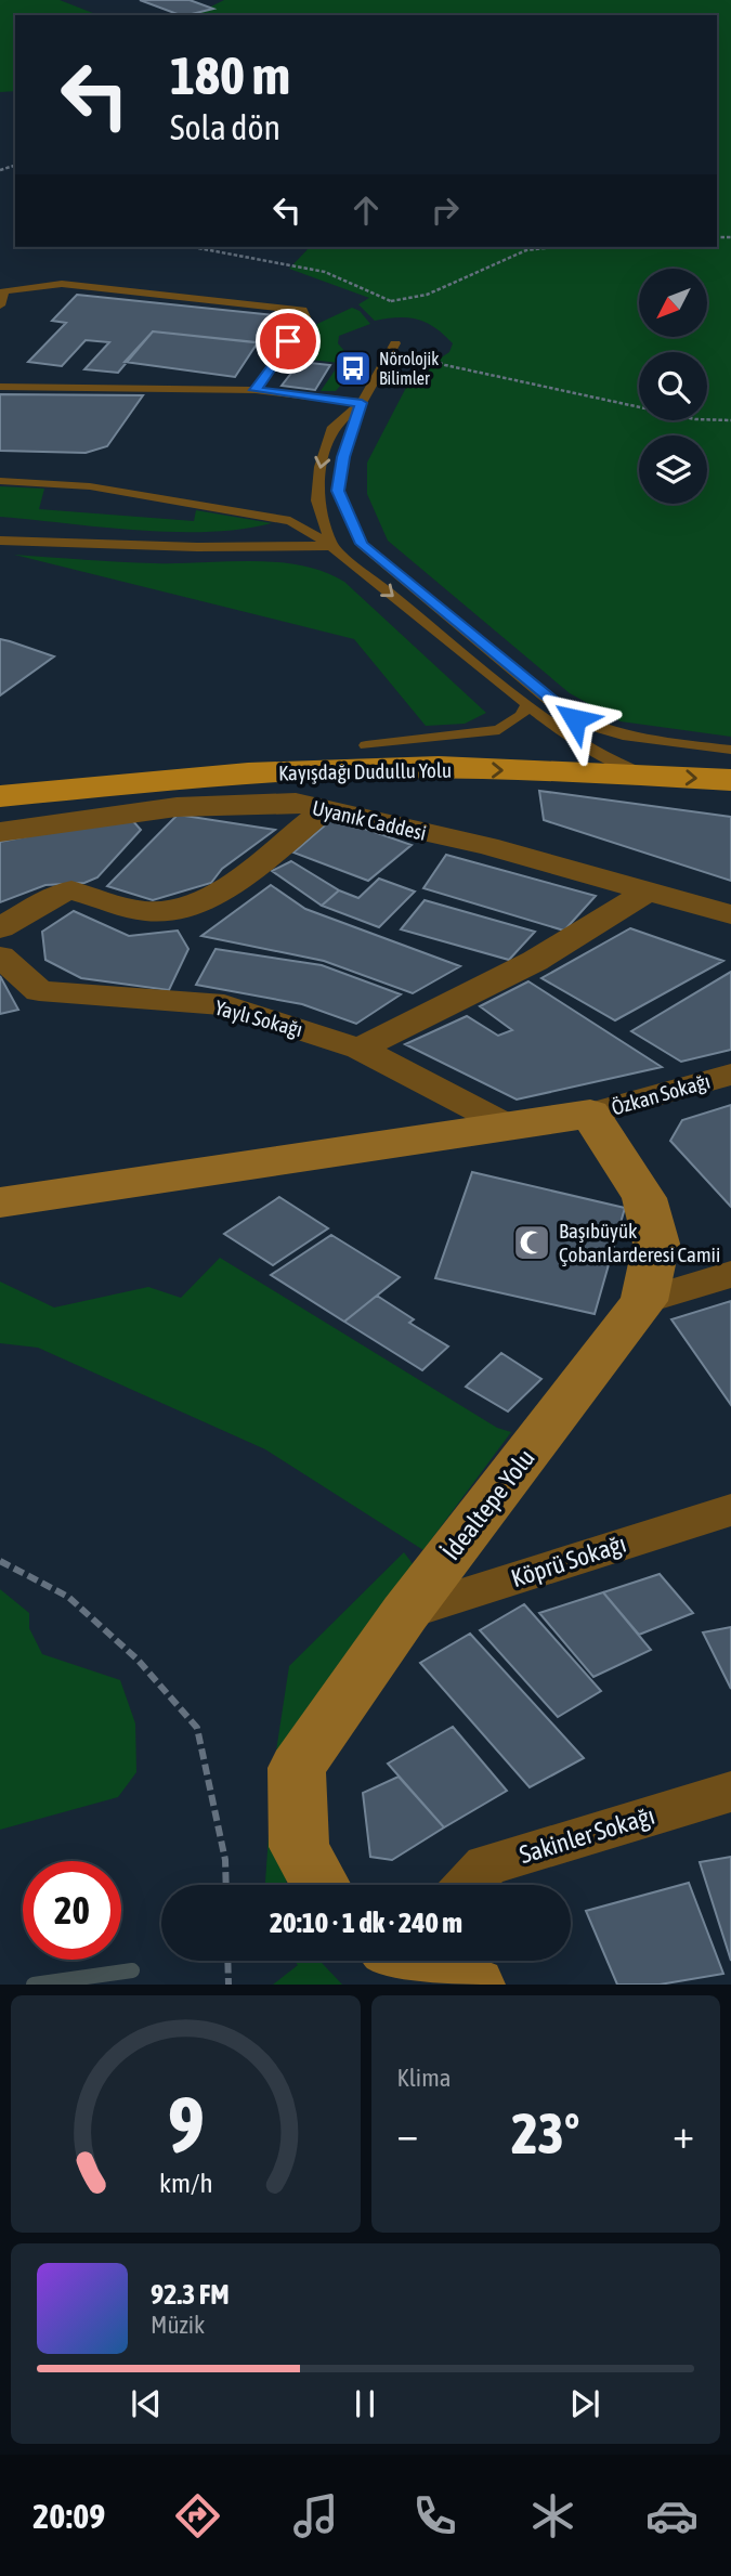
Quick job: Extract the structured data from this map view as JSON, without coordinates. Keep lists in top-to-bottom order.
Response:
{
  "streets": {
    "main road": ["Kayışdağı Dudullu Yolu", "İdealtepe Yolu"],
    "street": [
      "Uyanık Caddesi",
      "Yaylı Sokağı",
      "Özkan Sokağı",
      "Köprü Sokağı",
      "Sakinler Sokağı"
    ]
  },
  "crossings": [
    ["Özkan Sokağı", "İdealtepe Yolu"],
    ["İdealtepe Yolu", "Köprü Sokağı"]
  ],
  "places": {
    "bus stop": ["Nörolojik Bilimler"],
    "mosque": ["Başıbüyük Çobanlarderesi Camii"]
  },
  "north": "bottom left",
  "page": {
    "turn": ["180 m", "Sola dön"],
    "limit": "20",
    "trip": "20:10 · 1 dk · 240 m",
    "tile": "Klima",
    "heat": ["−", "23°", "+"],
    "song": ["92.3 FM", "Müzik"],
    "tabs": "20:09",
    "gauge": ["9", "km/h"]
  }
}
